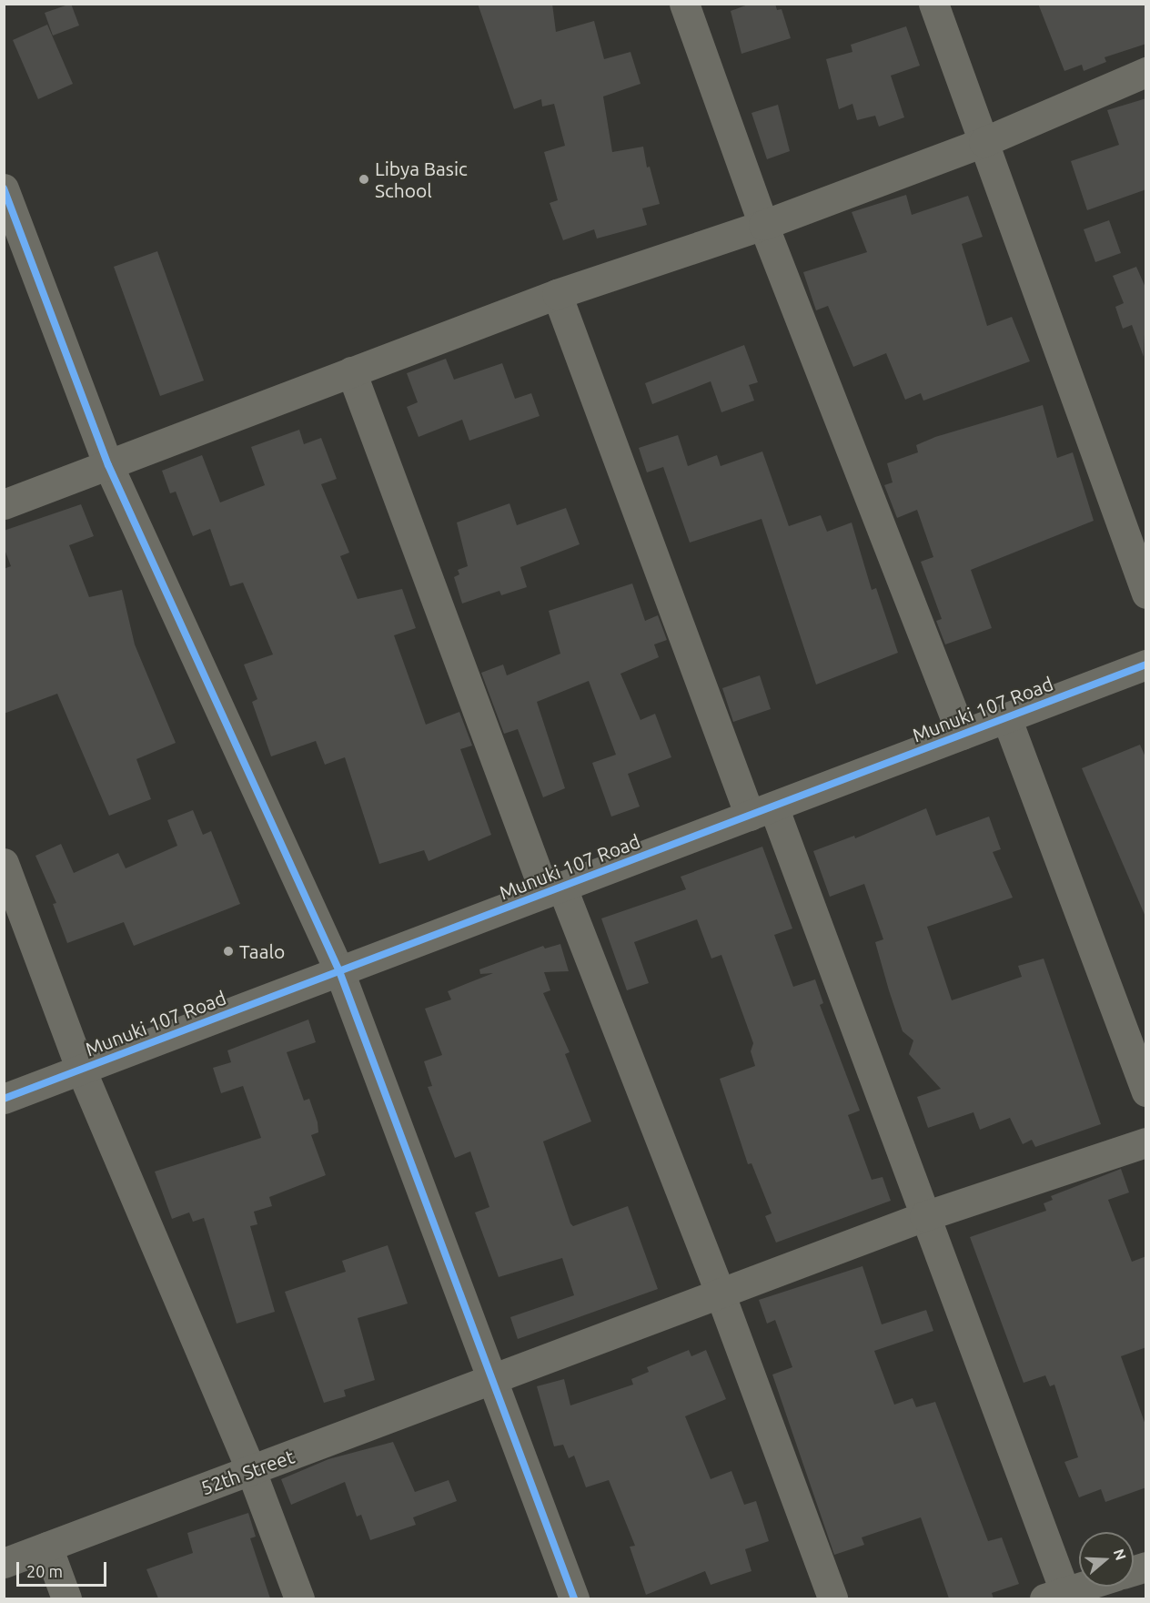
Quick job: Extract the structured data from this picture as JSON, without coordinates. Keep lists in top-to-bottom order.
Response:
{
  "streets": {
    "street": ["Munuki 107 Road", "52th Street"]
  },
  "places": ["Libya Basic School", "Taalo"],
  "scale_bar": "20 m",
  "north": "right"
}
